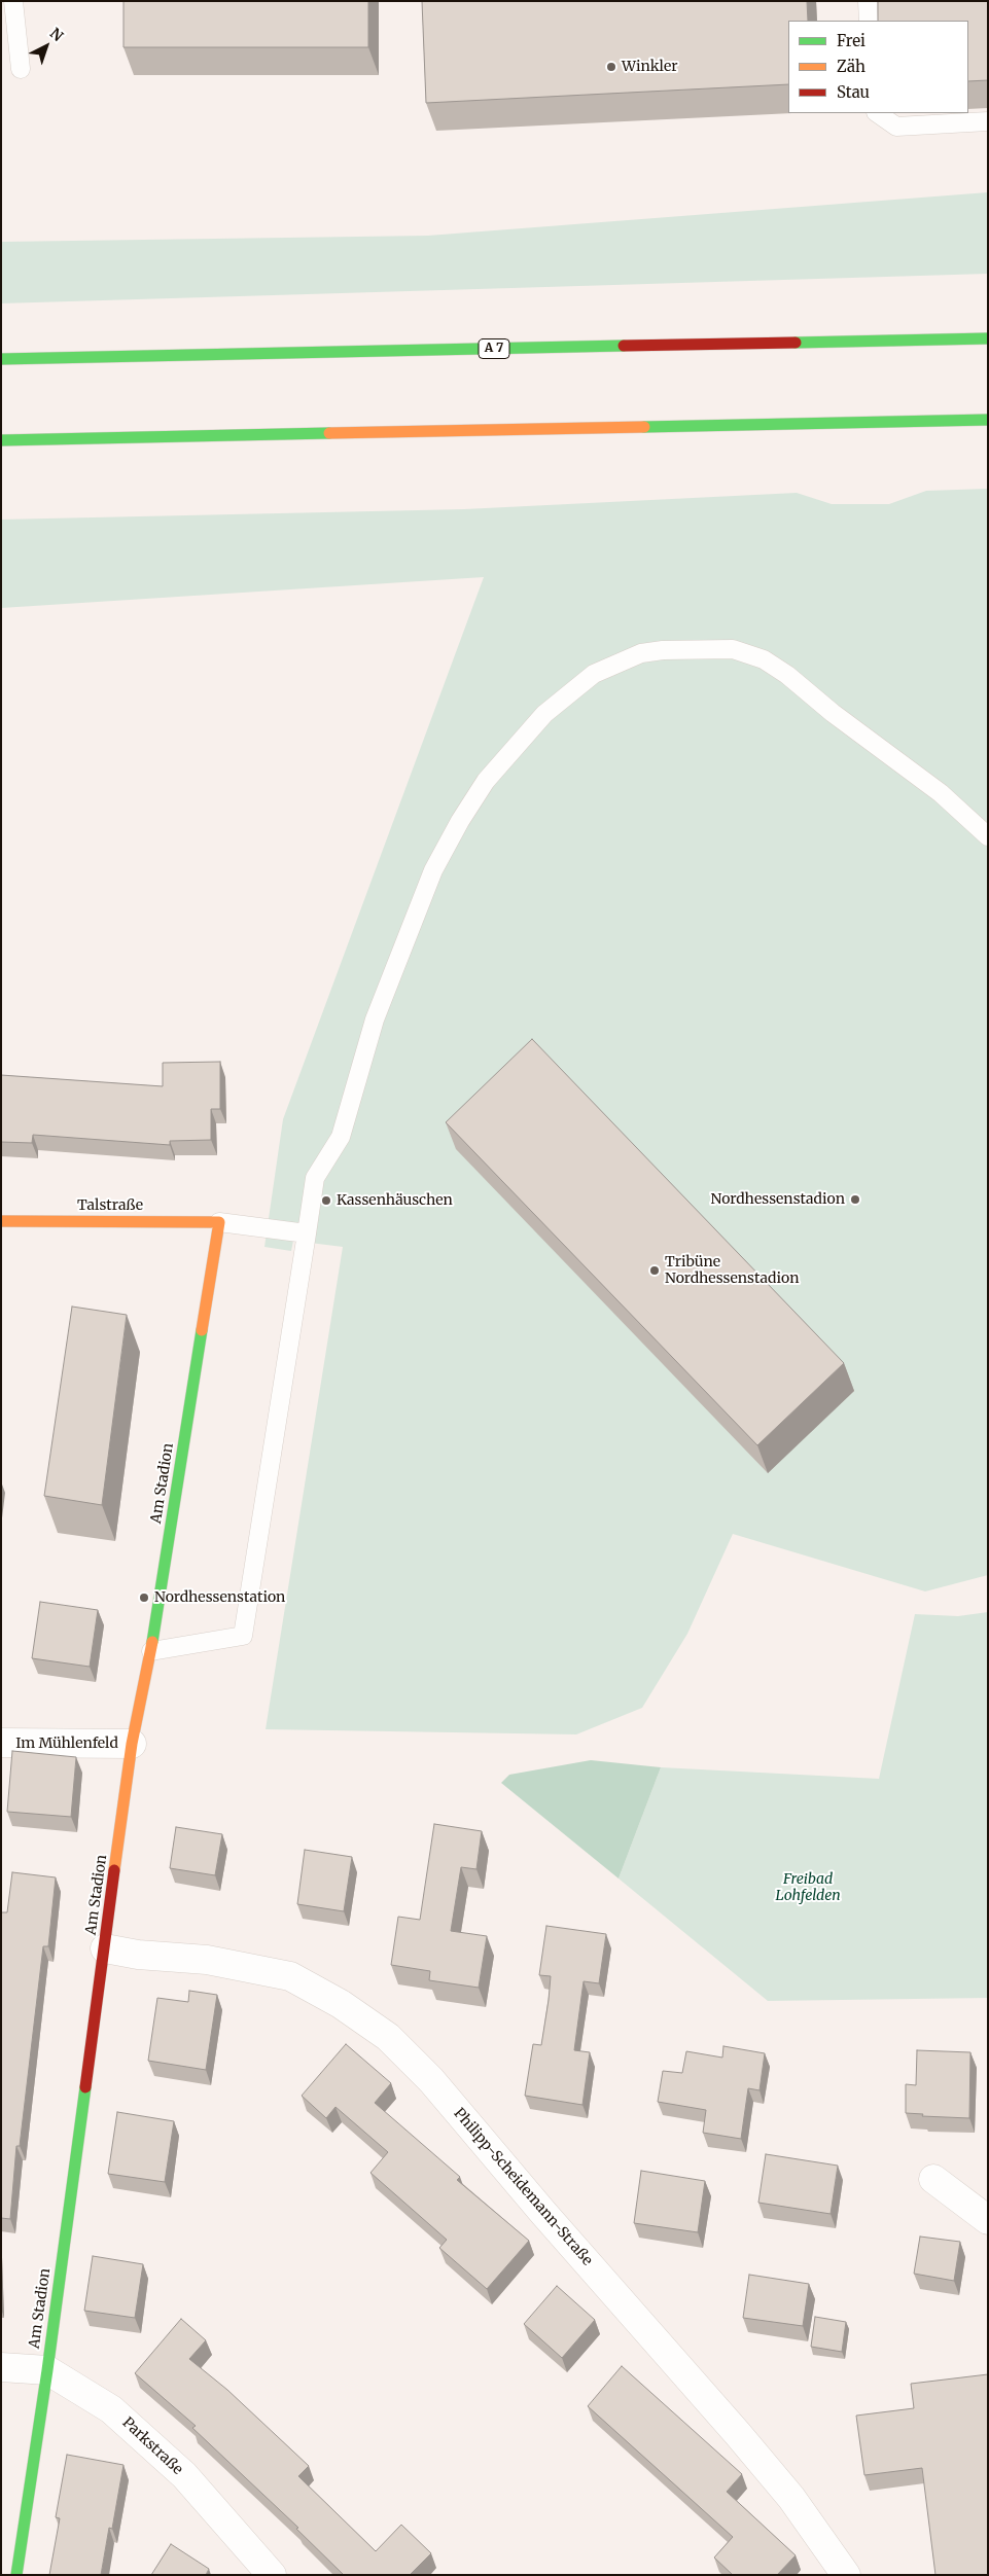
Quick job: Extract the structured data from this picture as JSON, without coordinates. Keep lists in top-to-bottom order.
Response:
{
  "streets": {
    "main road": ["A 7", "Talstraße", "Am Stadion"],
    "street": ["Im Mühlenfeld", "Philipp-Scheidemann-Straße", "Parkstraße"]
  },
  "crossings": [
    ["Talstraße", "Am Stadion"],
    ["Am Stadion", "Im Mühlenfeld"],
    ["Am Stadion", "Philipp-Scheidemann-Straße"],
    ["Am Stadion", "Parkstraße"]
  ],
  "parks": ["Freibad Lohfelden"],
  "places": [
    "Winkler",
    "Nordhessenstadion",
    "Kassenhäuschen",
    "Tribüne Nordhessenstadion",
    "Nordhessenstation"
  ],
  "legend": ["Frei", "Zäh", "Stau"],
  "north": "top right"
}
